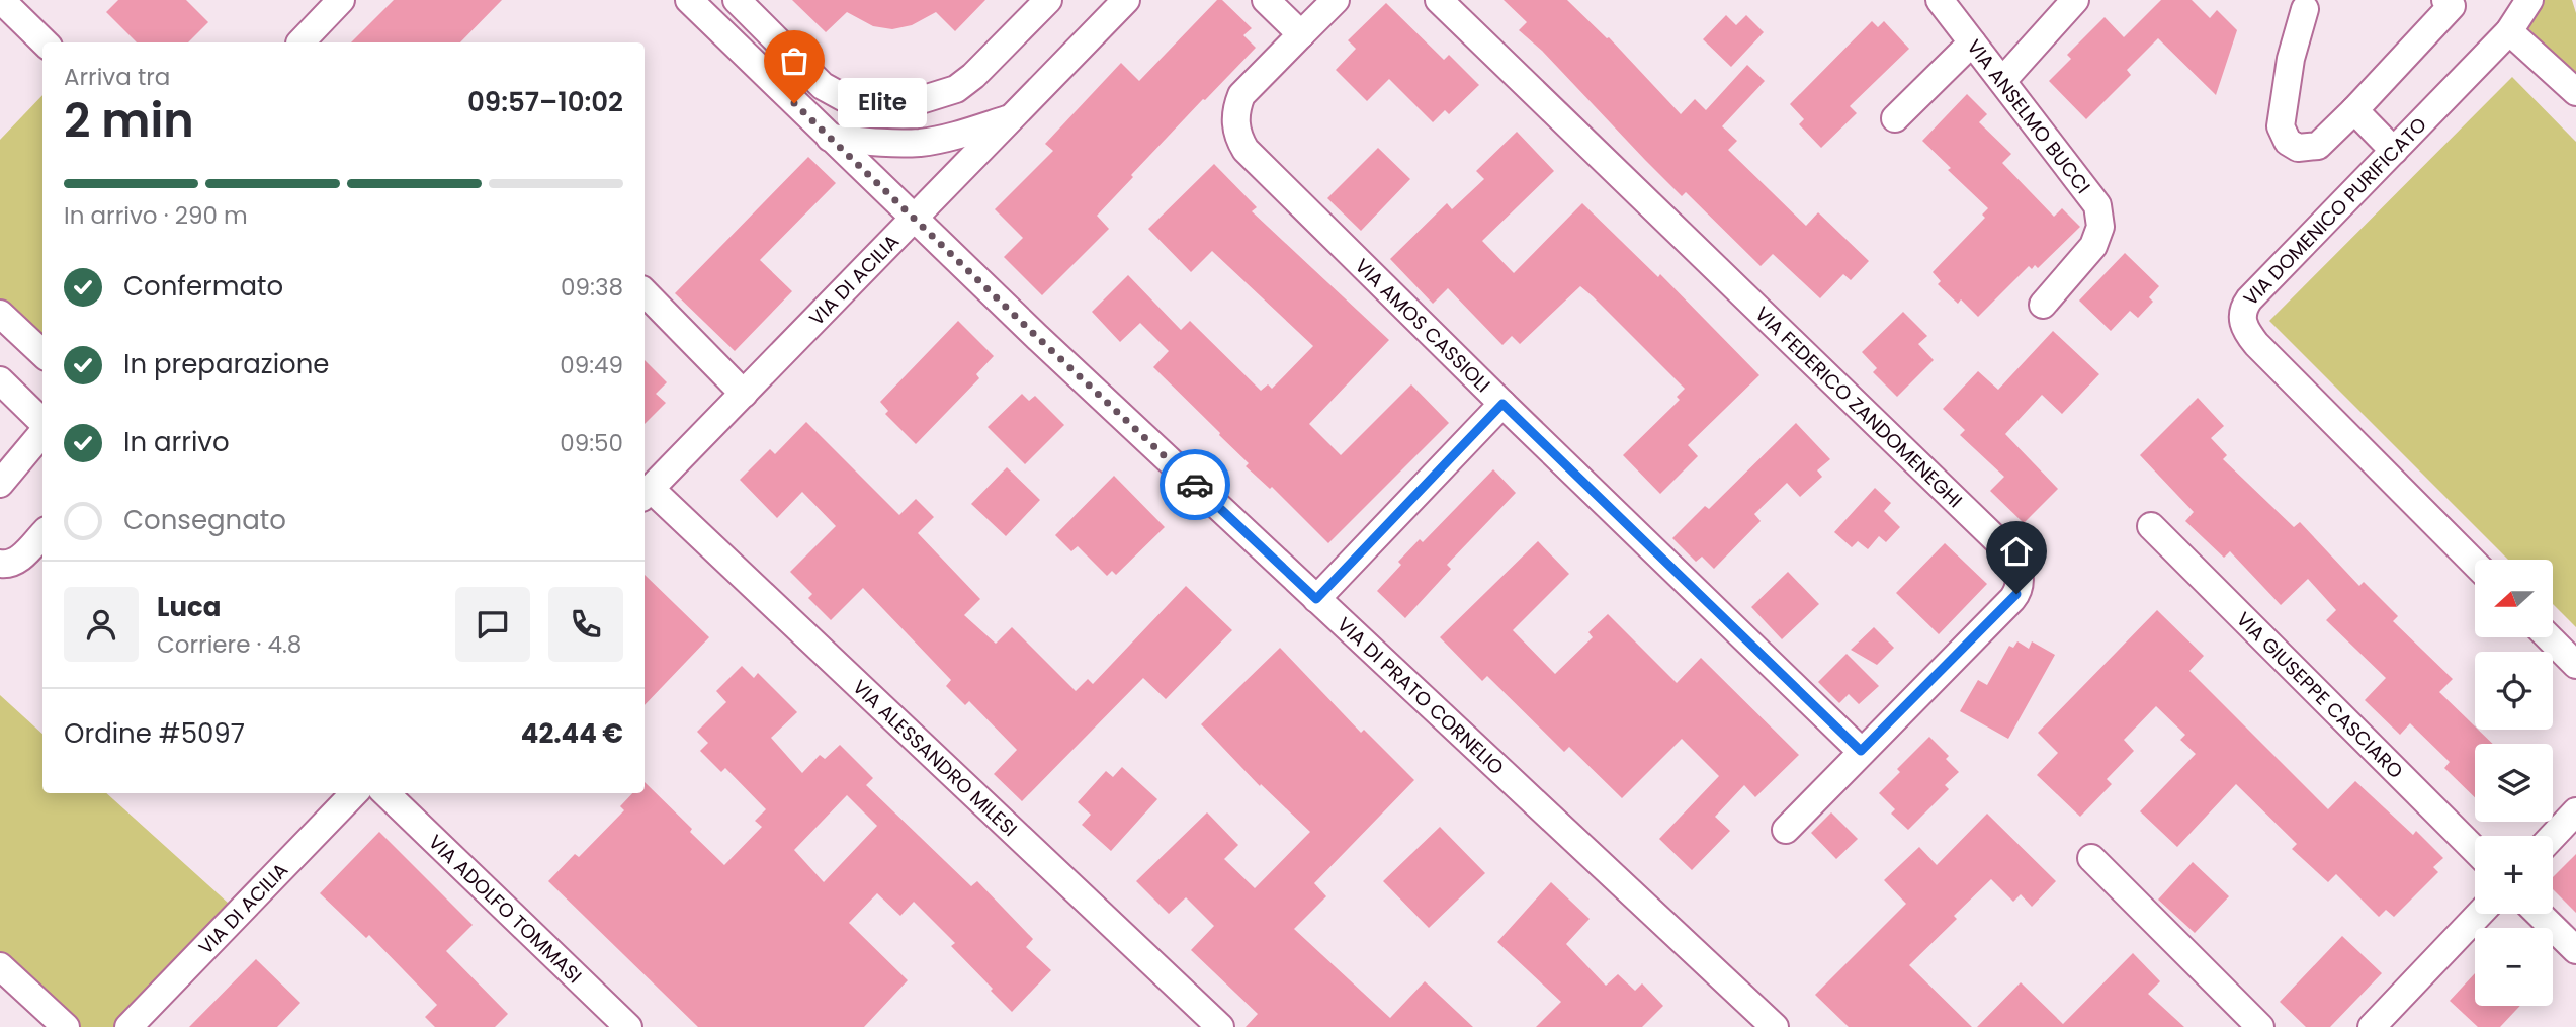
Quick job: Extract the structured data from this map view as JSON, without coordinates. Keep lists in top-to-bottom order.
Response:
{
  "streets": {
    "street": [
      "VIA ANSELMO BUCCI",
      "VIA DOMENICO PURIFICATO",
      "VIA DI ACILIA",
      "VIA AMOS CASSIOLI",
      "VIA FEDERICO ZANDOMENEGHI",
      "VIA GIUSEPPE CASCIARO",
      "VIA DI PRATO CORNELIO",
      "VIA ALESSANDRO MILESI",
      "VIA ADOLFO TOMMASI"
    ]
  },
  "crossings": [
    ["VIA DI ACILIA", "VIA DI PRATO CORNELIO"],
    ["VIA DI ACILIA", "VIA ALESSANDRO MILESI"],
    ["VIA AMOS CASSIOLI", "VIA FEDERICO ZANDOMENEGHI"]
  ],
  "places": ["Elite"],
  "north": "left",
  "page": {
    "heading": ["2 min", "Arriva tra", "09:57–10:02"],
    "panel": [
      "Luca",
      "Corriere · 4.8",
      "Ordine #5097",
      "42.44 €"
    ],
    "bubble": "Elite",
    "bar": "In arrivo · 290 m",
    "list": [
      ["Confermato", "09:38"],
      ["In preparazione", "09:49"],
      ["In arrivo", "09:50"],
      "Consegnato"
    ],
    "map_buttons": ["+", "−"]
  }
}
